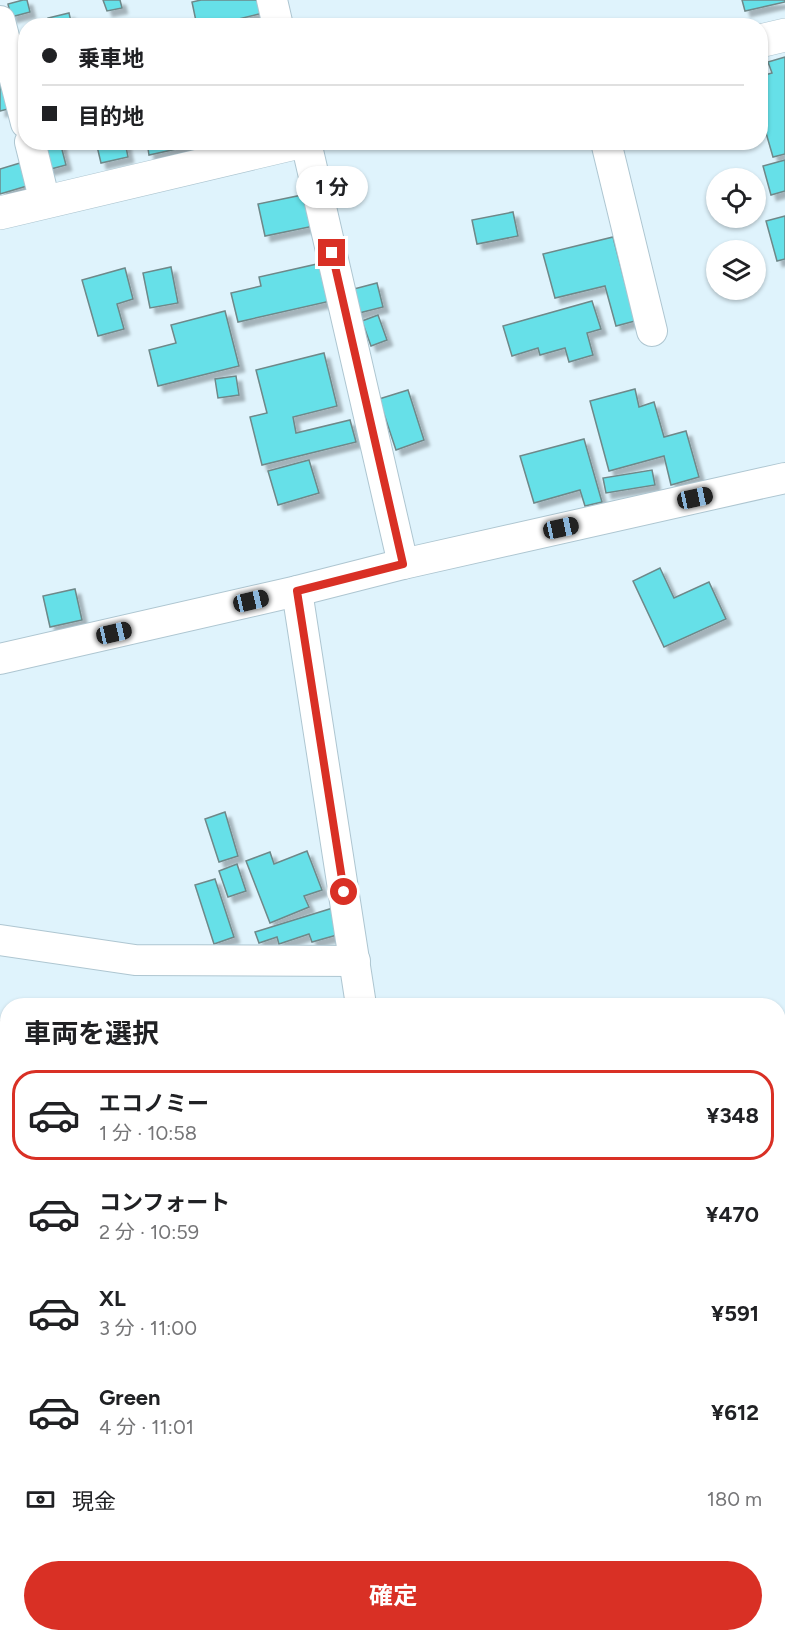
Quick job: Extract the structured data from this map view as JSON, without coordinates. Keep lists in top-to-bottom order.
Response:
{
  "page": {
    "banner": ["乗車地", "目的地"],
    "bubble": "1 分",
    "heading": "車両を選択",
    "list": [
      {
        "name": "エコノミー",
        "note": "1 分 · 10:58",
        "value": "¥348"
      },
      {
        "name": "コンフォート",
        "note": "2 分 · 10:59",
        "value": "¥470"
      },
      {
        "name": "XL",
        "note": "3 分 · 11:00",
        "value": "¥591"
      },
      {
        "name": "Green",
        "note": "4 分 · 11:01",
        "value": "¥612"
      }
    ],
    "pay": ["現金", "180 m"],
    "buttons": "確定"
  }
}
